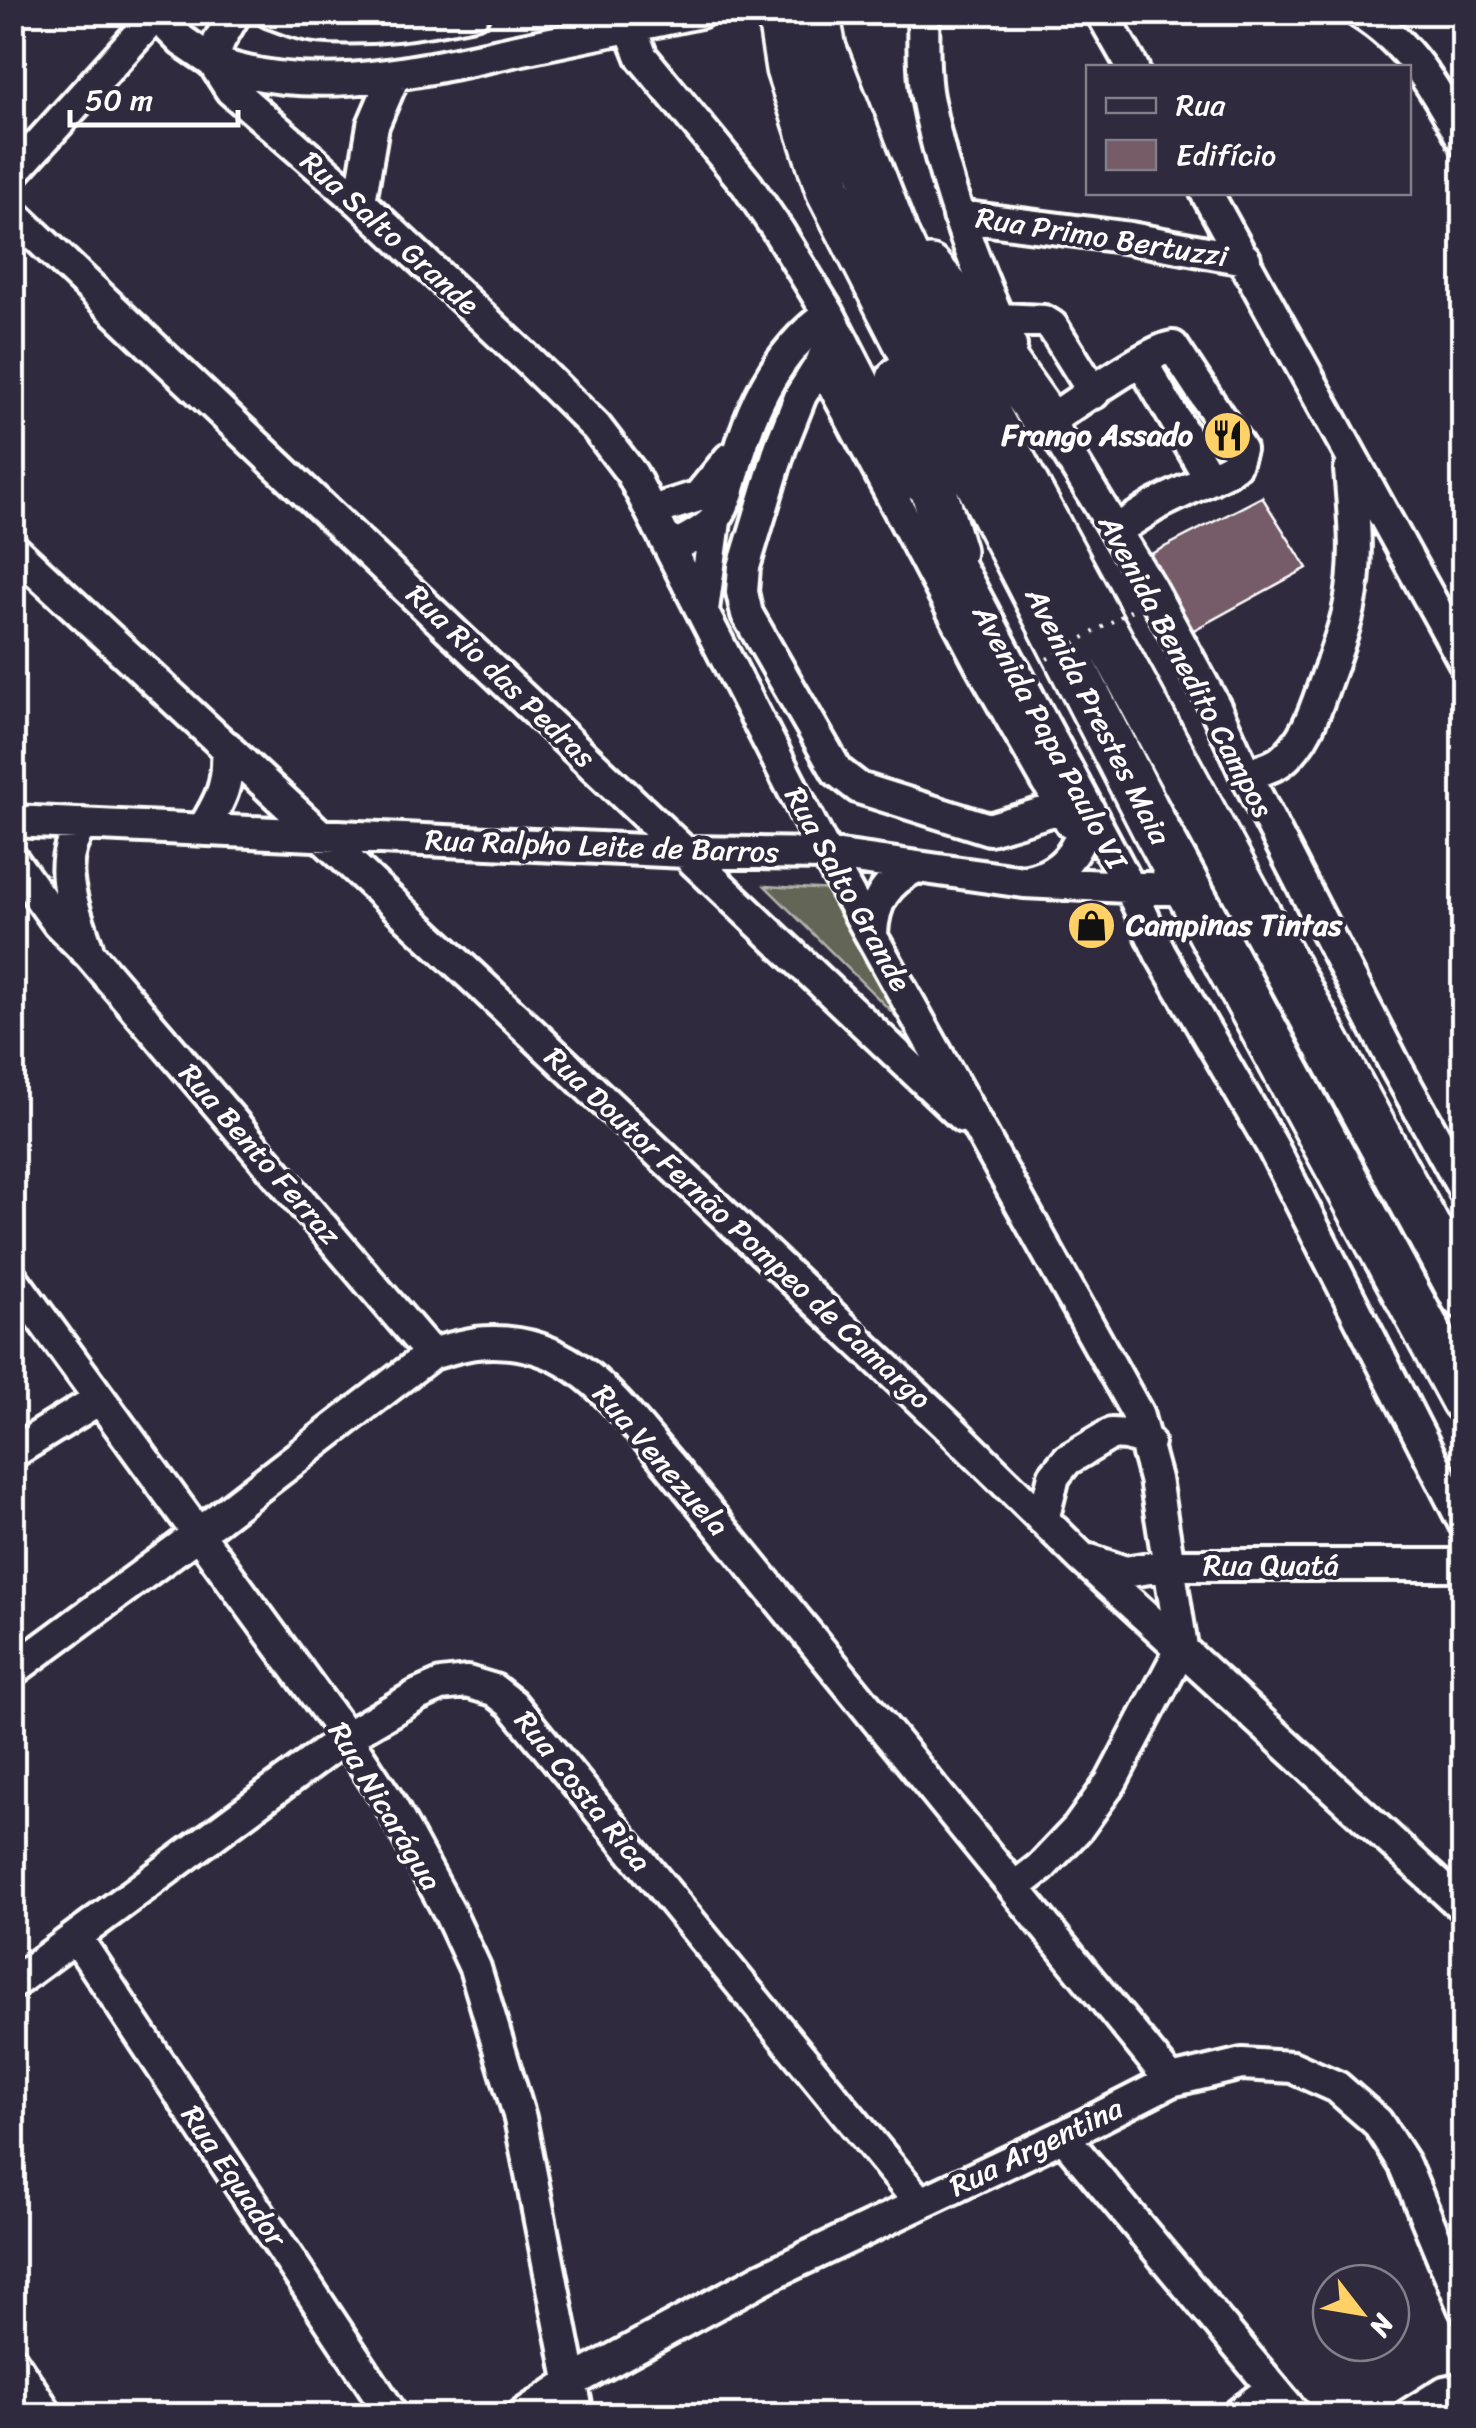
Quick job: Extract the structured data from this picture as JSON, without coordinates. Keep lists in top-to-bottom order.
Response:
{
  "streets": {
    "highway": ["Avenida Prestes Maia"],
    "street": [
      "Rua Salto Grande",
      "Rua Primo Bertuzzi",
      "Avenida Benedito Campos",
      "Rua Rio das Pedras",
      "Avenida Papa Paulo VI",
      "Rua Ralpho Leite de Barros",
      "Rua Bento Ferraz",
      "Rua Doutor Fernão Pompeo de Camargo",
      "Rua Venezuela",
      "Rua Quatá",
      "Rua Costa Rica",
      "Rua Nicarágua",
      "Rua Argentina",
      "Rua Equador"
    ]
  },
  "crossings": [
    ["Rua Salto Grande", "Rua Rio das Pedras"],
    ["Rua Salto Grande", "Rua Ralpho Leite de Barros"],
    ["Rua Salto Grande", "Rua Doutor Fernão Pompeo de Camargo"],
    ["Rua Salto Grande", "Rua Quatá"],
    ["Rua Primo Bertuzzi", "Avenida Benedito Campos"],
    ["Rua Rio das Pedras", "Rua Ralpho Leite de Barros"],
    ["Avenida Prestes Maia", "Rua Ralpho Leite de Barros"],
    ["Avenida Papa Paulo VI", "Rua Ralpho Leite de Barros"],
    ["Rua Ralpho Leite de Barros", "Rua Bento Ferraz"],
    ["Rua Ralpho Leite de Barros", "Rua Doutor Fernão Pompeo de Camargo"],
    ["Rua Bento Ferraz", "Rua Venezuela"],
    ["Rua Doutor Fernão Pompeo de Camargo", "Rua Quatá"],
    ["Rua Venezuela", "Rua Nicarágua"],
    ["Rua Venezuela", "Rua Argentina"],
    ["Rua Costa Rica", "Rua Nicarágua"],
    ["Rua Costa Rica", "Rua Argentina"],
    ["Rua Costa Rica", "Rua Equador"],
    ["Rua Nicarágua", "Rua Argentina"]
  ],
  "places": {
    "restaurant": ["Frango Assado"],
    "shop": ["Campinas Tintas"]
  },
  "legend": ["Rua", "Edifício"],
  "scale_bar": "50 m",
  "north": "bottom right"
}
